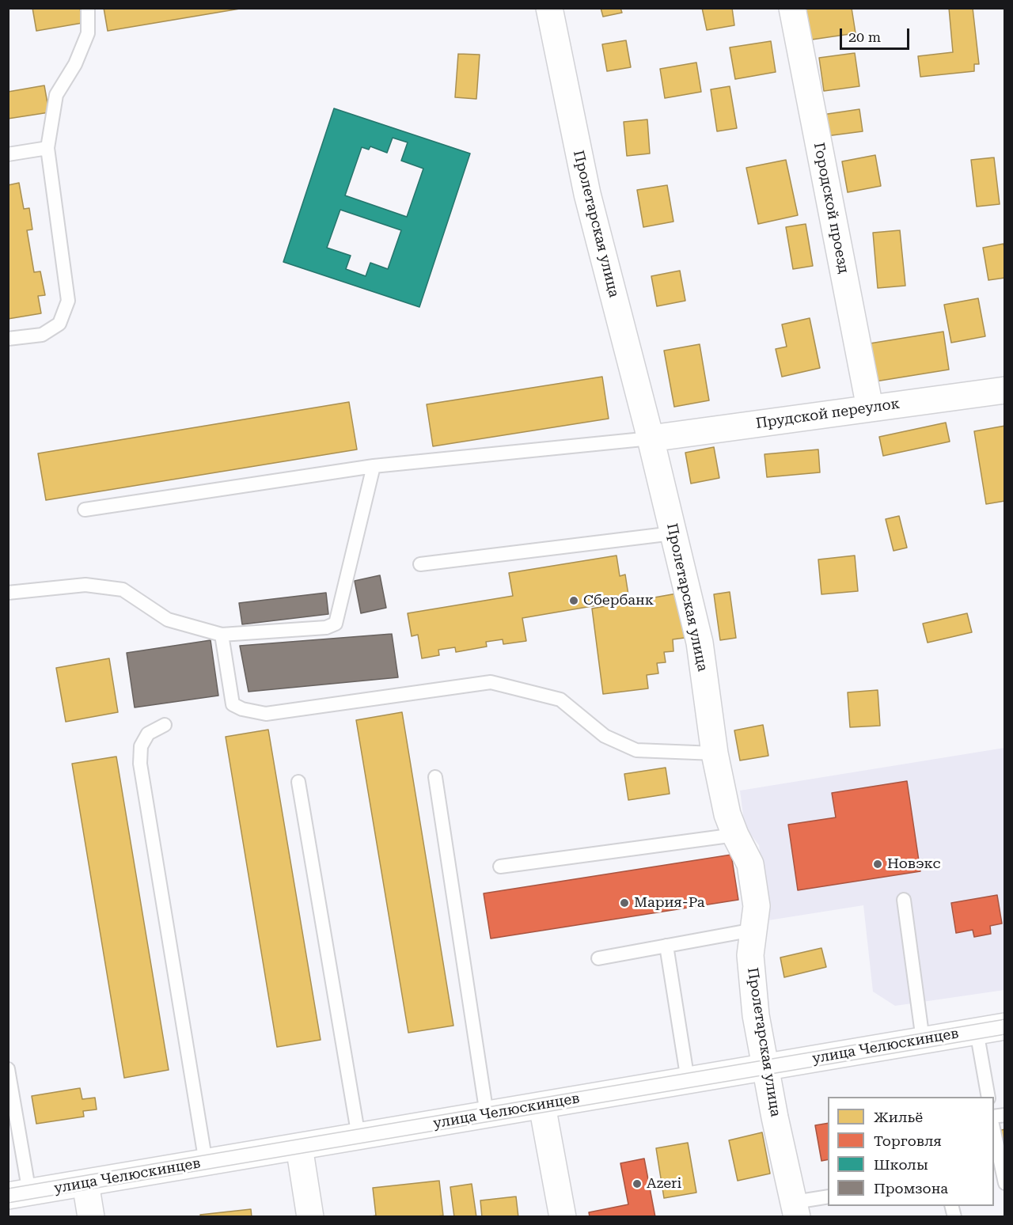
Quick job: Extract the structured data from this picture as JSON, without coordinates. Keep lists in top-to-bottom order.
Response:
{
  "streets": {
    "street": [
      "Городской проезд",
      "Пролетарская улица",
      "Прудской переулок",
      "улица Челюскинцев"
    ]
  },
  "crossings": [
    ["Городской проезд", "Прудской переулок"],
    ["Пролетарская улица", "Прудской переулок"],
    ["Пролетарская улица", "улица Челюскинцев"]
  ],
  "places": [
    "Сбербанк",
    "Новэкс",
    "Мария-Ра",
    "Azeri"
  ],
  "legend": [
    "Жильё",
    "Торговля",
    "Школы",
    "Промзона"
  ],
  "scale_bar": "20 m"
}
